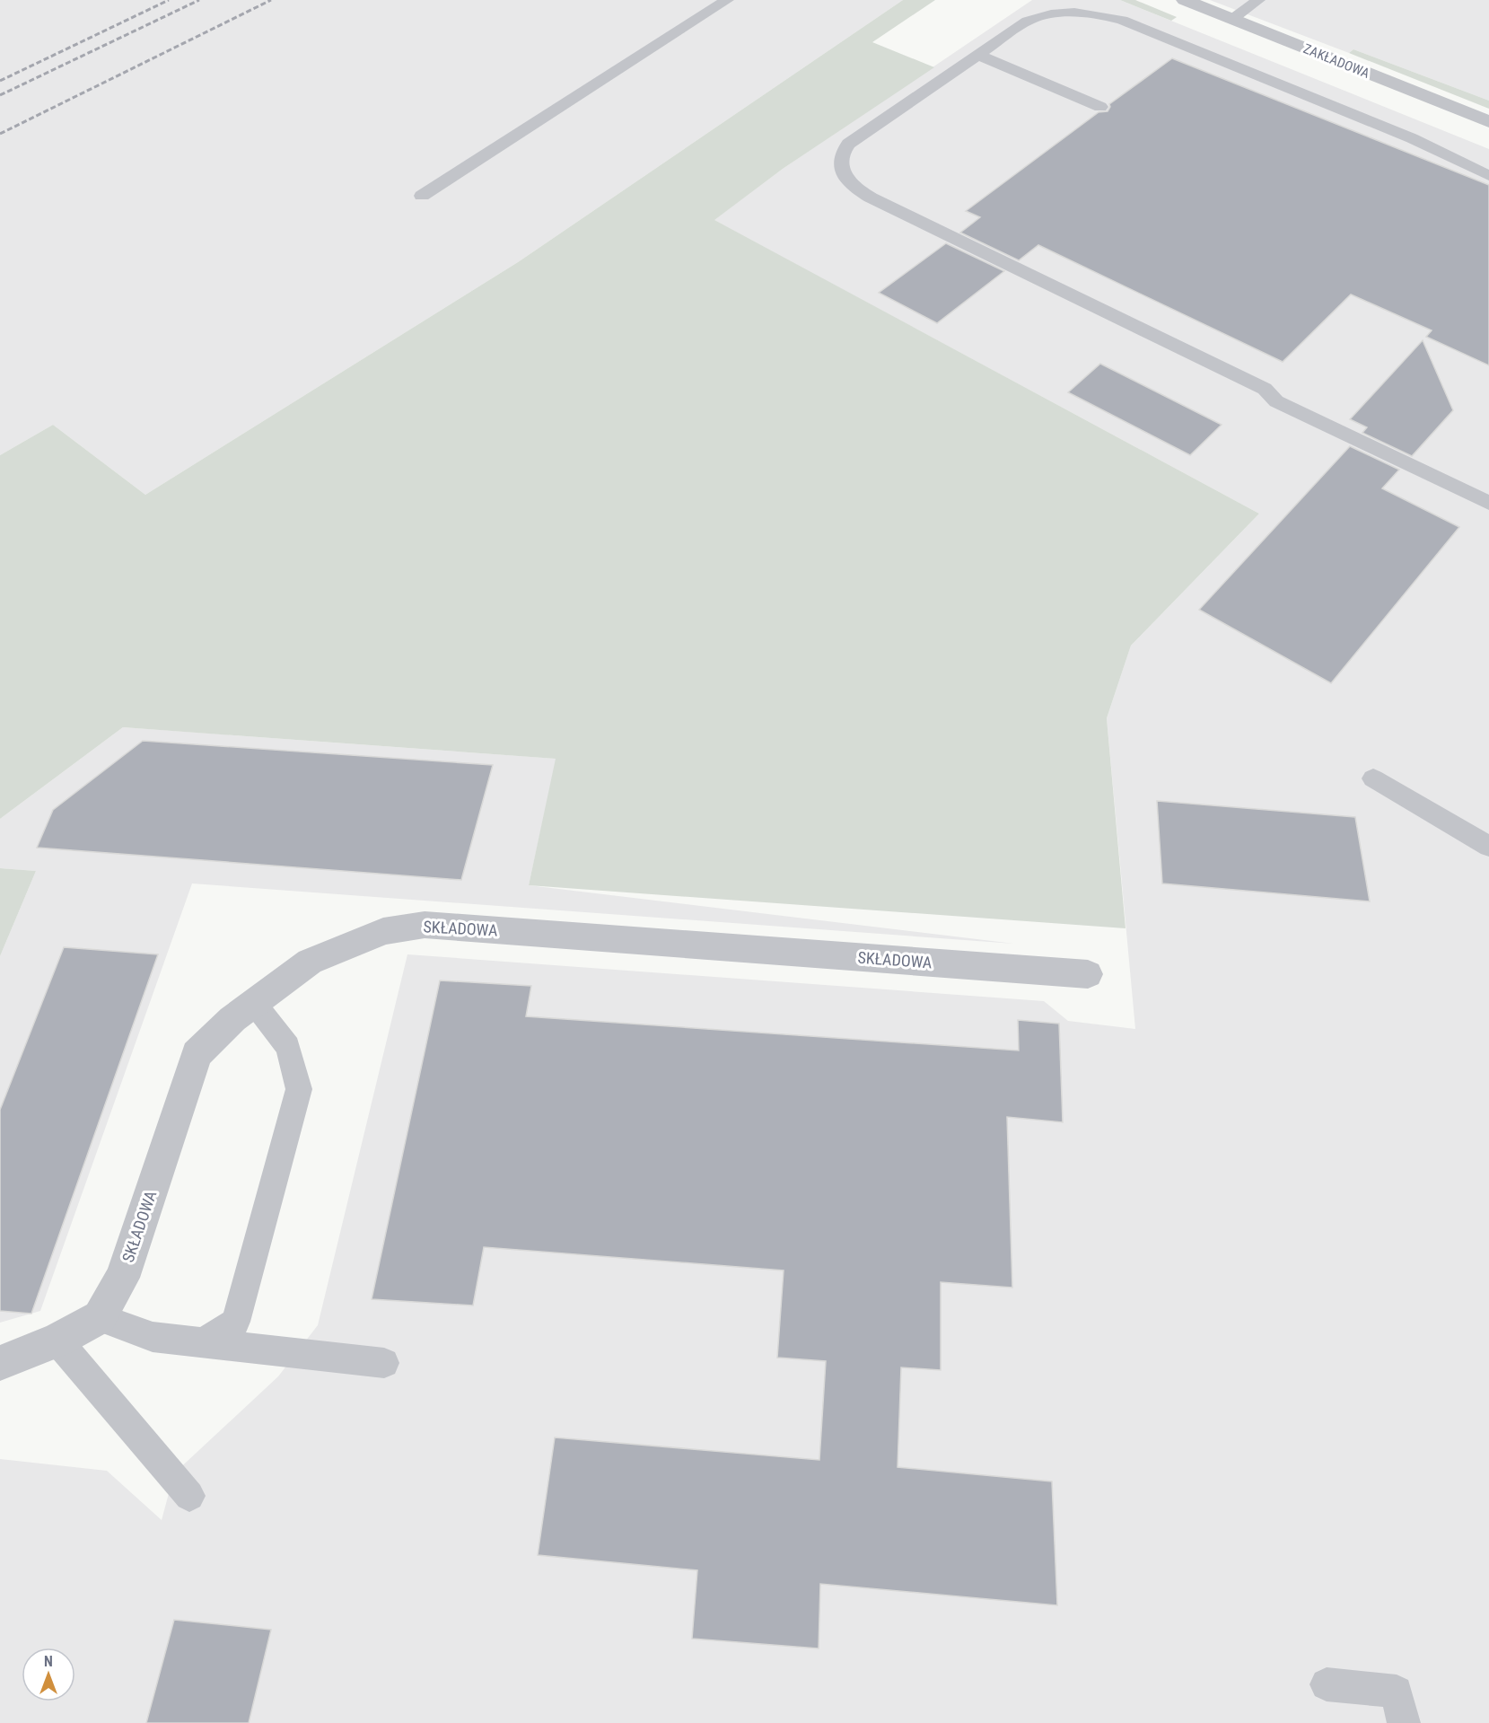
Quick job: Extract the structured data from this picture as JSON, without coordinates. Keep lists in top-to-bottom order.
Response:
{
  "streets": {
    "street": ["ZAKŁADOWA", "SKŁADOWA"]
  },
  "north": "top"
}
